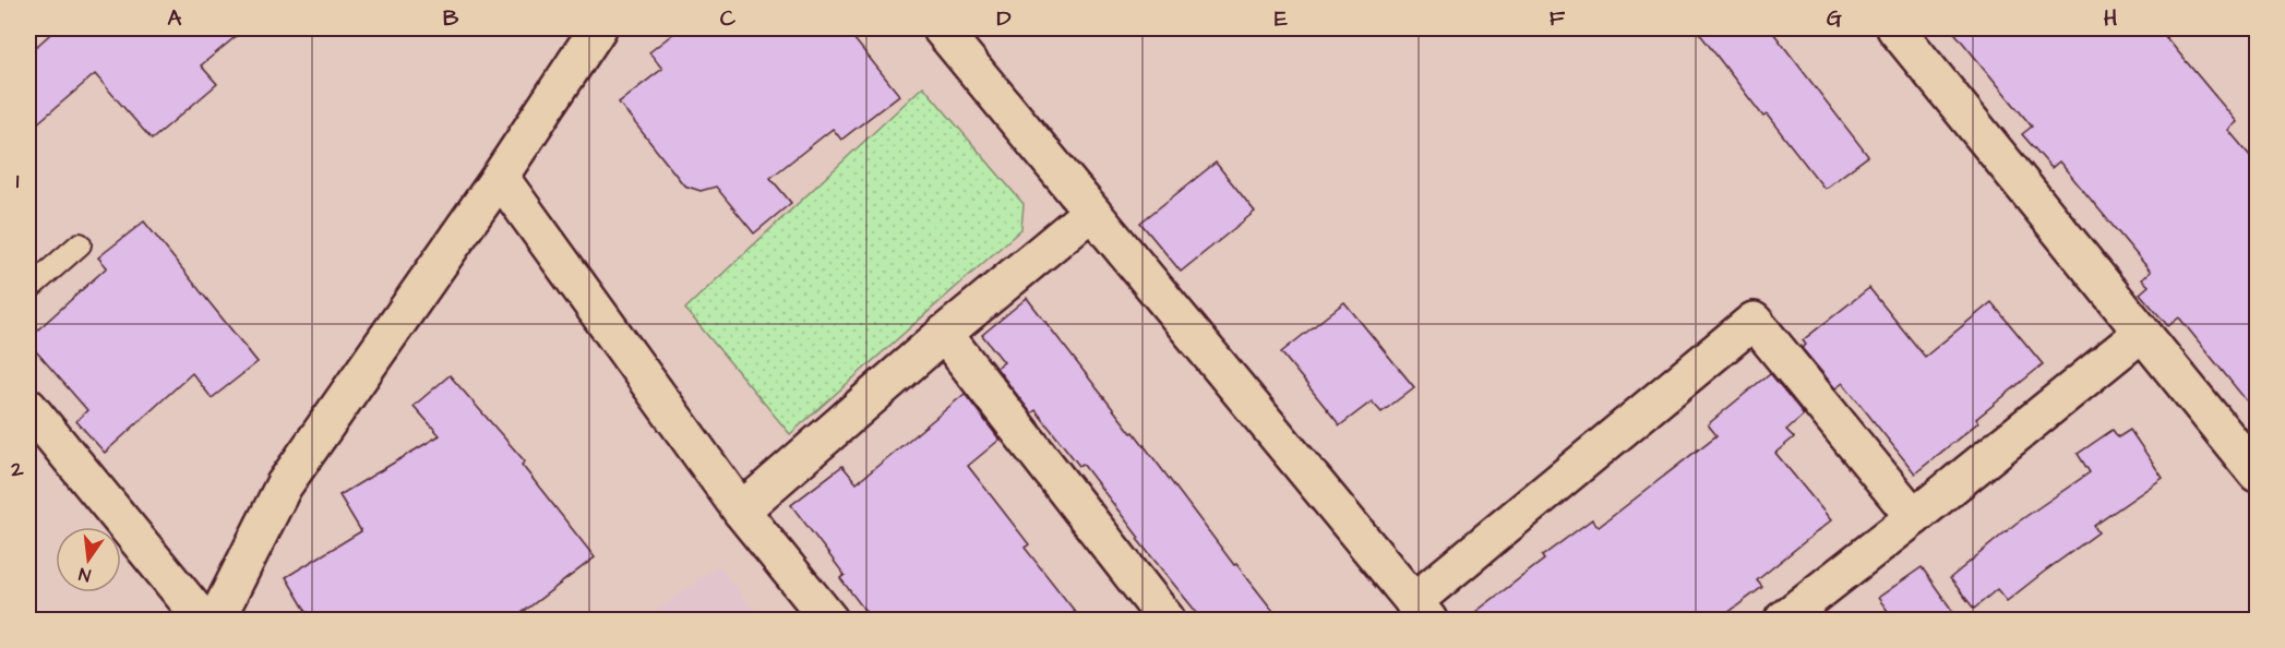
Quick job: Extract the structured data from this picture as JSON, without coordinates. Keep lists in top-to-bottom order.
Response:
{
  "north": "bottom",
  "grid": {
    "columns": [
      "A",
      "B",
      "C",
      "D",
      "E",
      "F",
      "G",
      "H"
    ],
    "rows": ["1", "2"]
  }
}
